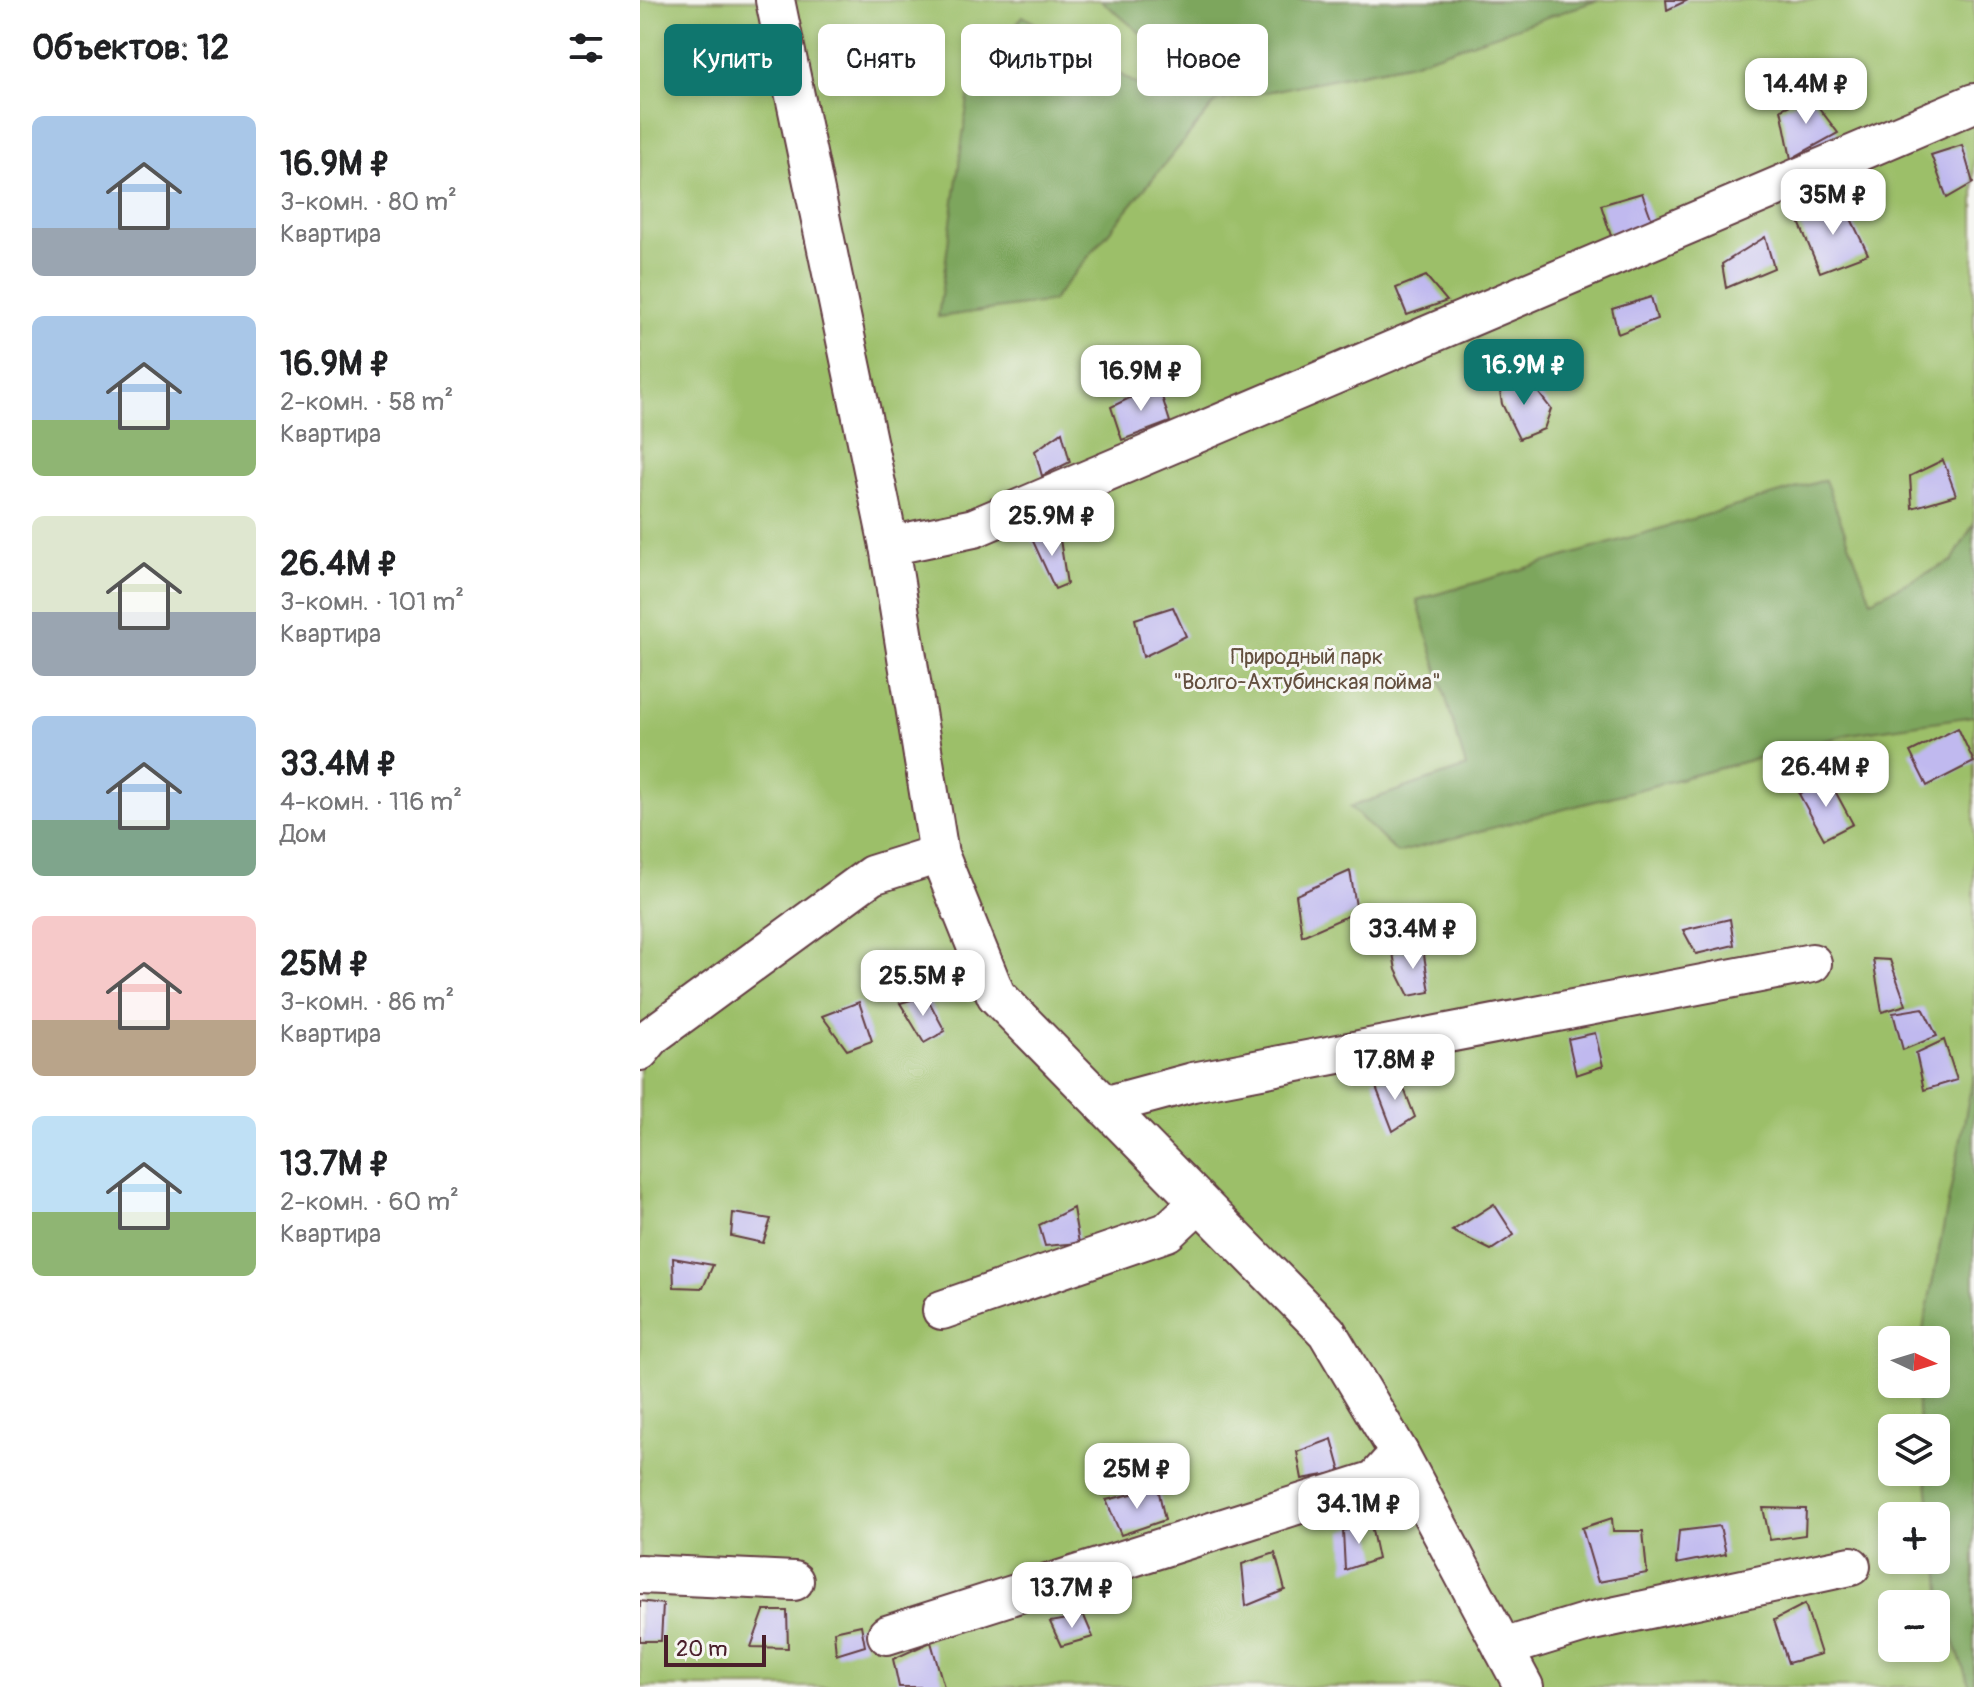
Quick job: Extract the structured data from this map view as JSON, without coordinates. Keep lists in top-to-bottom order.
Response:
{
  "parks": ["Природный парк \"Волго-Ахтубинская пойма\""],
  "scale_bar": "20 m",
  "north": "right",
  "page": {
    "heading": "Объектов: 12",
    "chip": [
      "Купить",
      "Снять",
      "Фильтры",
      "Новое"
    ],
    "price": [
      "14.4M ₽",
      "35M ₽",
      "16.9M ₽",
      "16.9M ₽",
      "25.9M ₽",
      "26.4M ₽",
      "33.4M ₽",
      "25.5M ₽",
      "17.8M ₽",
      "25M ₽",
      "34.1M ₽",
      "13.7M ₽"
    ],
    "list": [
      {
        "name": "16.9M ₽",
        "note": "3-комн. · 80 m² · Квартира"
      },
      {
        "name": "16.9M ₽",
        "note": "2-комн. · 58 m² · Квартира"
      },
      {
        "name": "26.4M ₽",
        "note": "3-комн. · 101 m² · Квартира"
      },
      {
        "name": "33.4M ₽",
        "note": "4-комн. · 116 m² · Дом"
      },
      {
        "name": "25M ₽",
        "note": "3-комн. · 86 m² · Квартира"
      },
      {
        "name": "13.7M ₽",
        "note": "2-комн. · 60 m² · Квартира"
      }
    ],
    "map_buttons": ["+", "−"],
    "scale": "20 m"
  }
}
